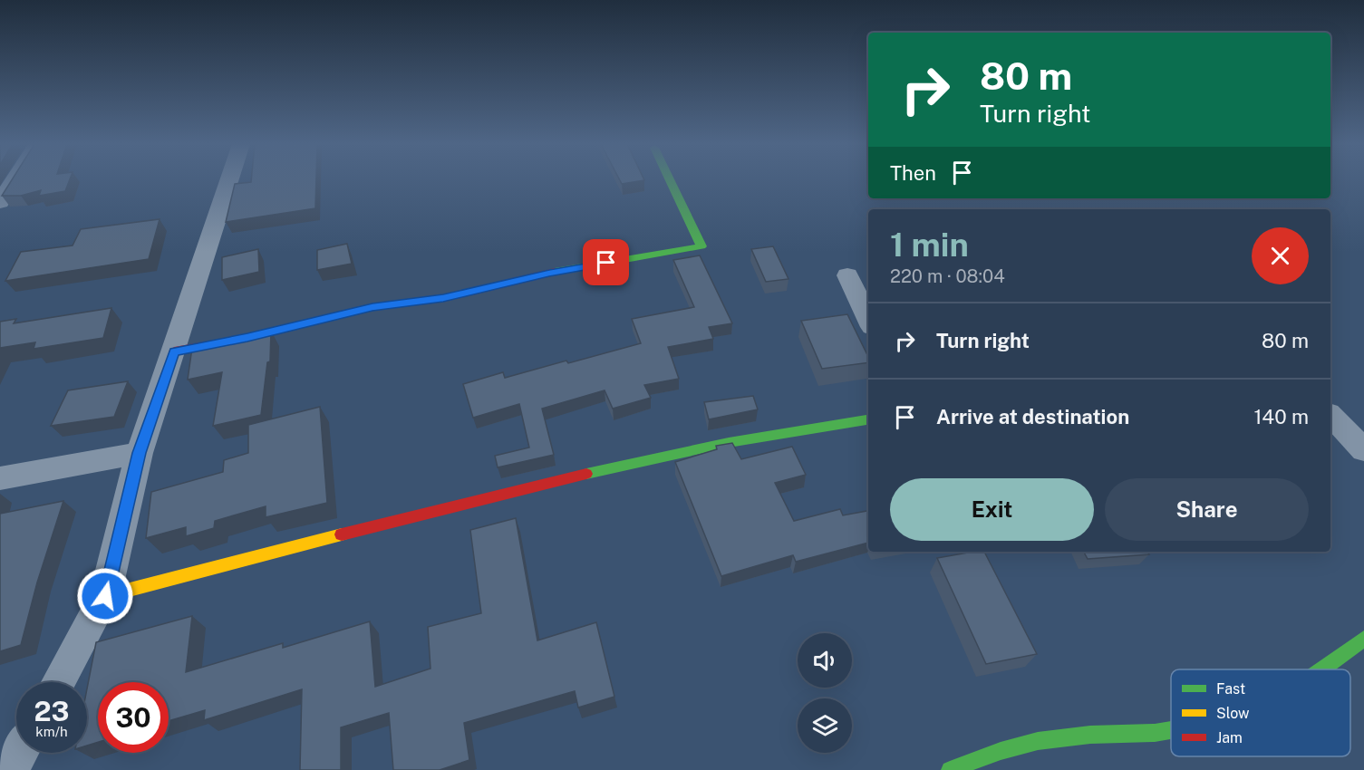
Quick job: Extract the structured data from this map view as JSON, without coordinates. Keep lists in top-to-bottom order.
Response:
{
  "legend": ["Fast", "Slow", "Jam"],
  "page": {
    "turn": ["80 m", "Turn right"],
    "then": "Then",
    "heading": ["1 min", "220 m · 08:04"],
    "list": [
      {
        "name": "Turn right",
        "value": "80 m"
      },
      {
        "name": "Arrive at destination",
        "value": "140 m"
      }
    ],
    "buttons": ["Exit", "Share"],
    "speed": "23 km/h",
    "limit": "30"
  }
}
